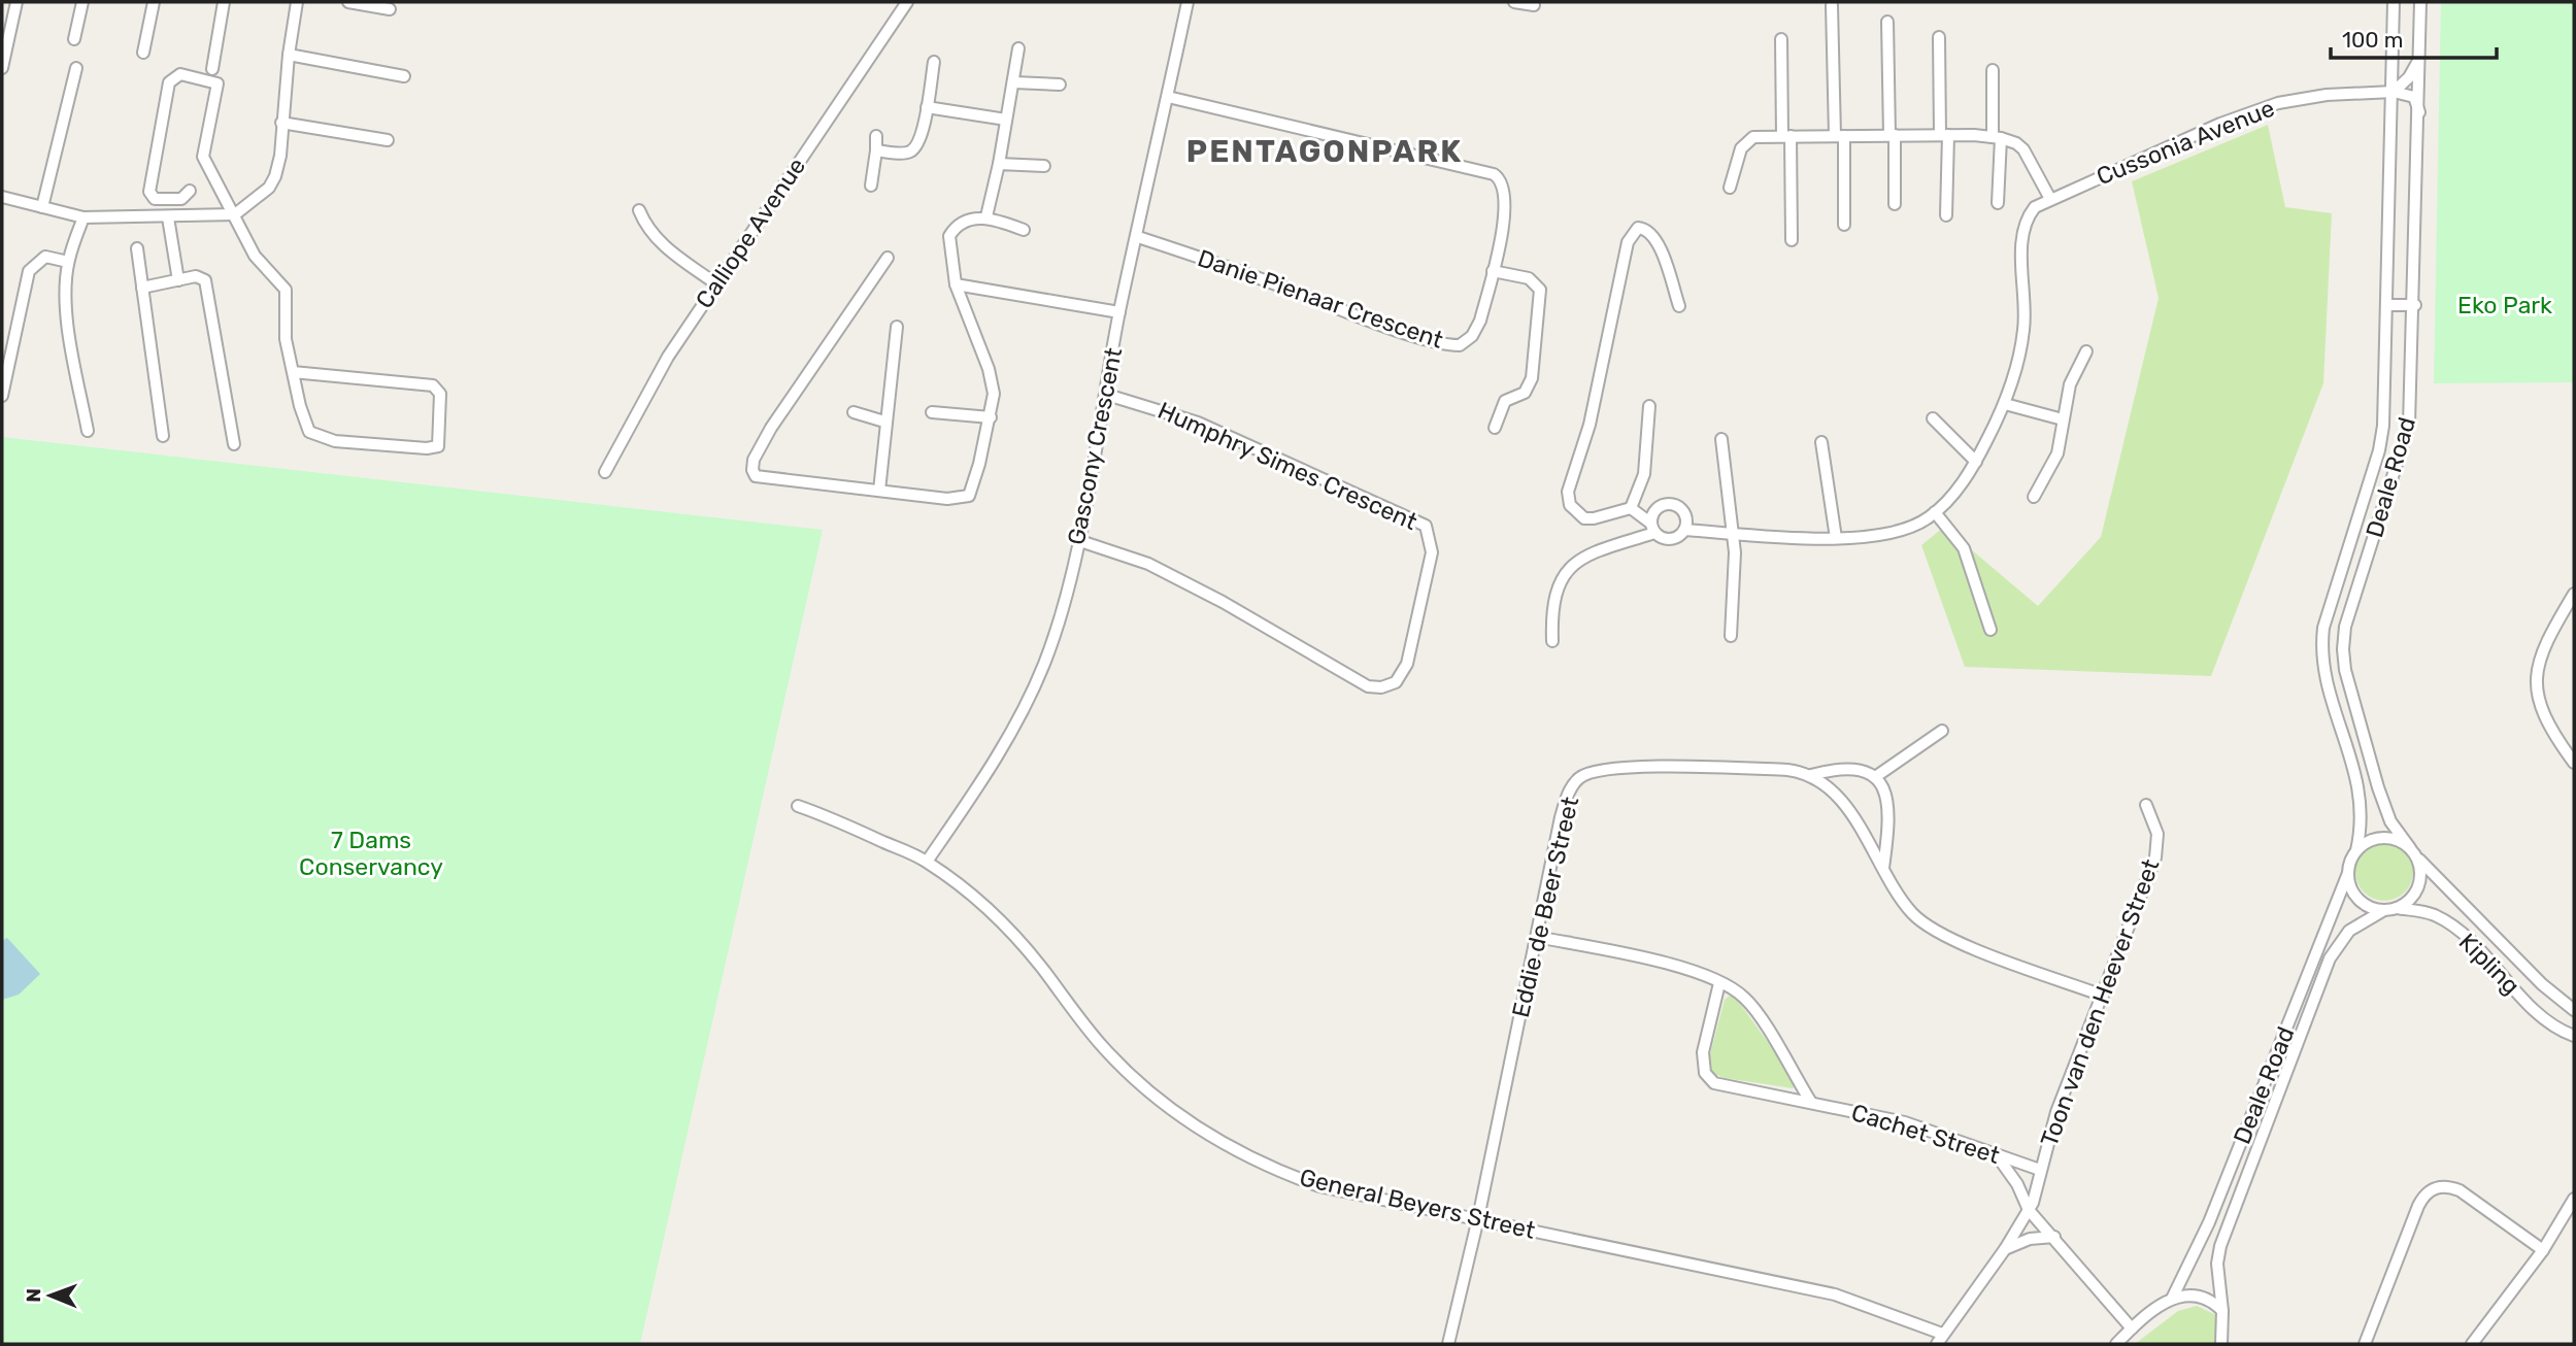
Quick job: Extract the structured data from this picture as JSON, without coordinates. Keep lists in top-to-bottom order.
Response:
{
  "streets": {
    "street": [
      "Cussonia Avenue",
      "Calliope Avenue",
      "Danie Pienaar Crescent",
      "Gascony Crescent",
      "Humphry Simes Crescent",
      "Deale Road",
      "Eddie de Beer Street",
      "Kipling",
      "Toon van den Heever Street",
      "Cachet Street",
      "General Beyers Street"
    ]
  },
  "crossings": [
    ["Cussonia Avenue", "Deale Road"],
    ["Danie Pienaar Crescent", "Gascony Crescent"],
    ["Gascony Crescent", "Humphry Simes Crescent"],
    ["Gascony Crescent", "General Beyers Street"],
    ["Deale Road", "Kipling"],
    ["Eddie de Beer Street", "General Beyers Street"],
    ["Toon van den Heever Street", "Cachet Street"],
    ["Toon van den Heever Street", "General Beyers Street"]
  ],
  "districts": ["PENTAGONPARK"],
  "parks": ["Eko Park", "7 Dams Conservancy"],
  "scale_bar": "100 m",
  "north": "left"
}
